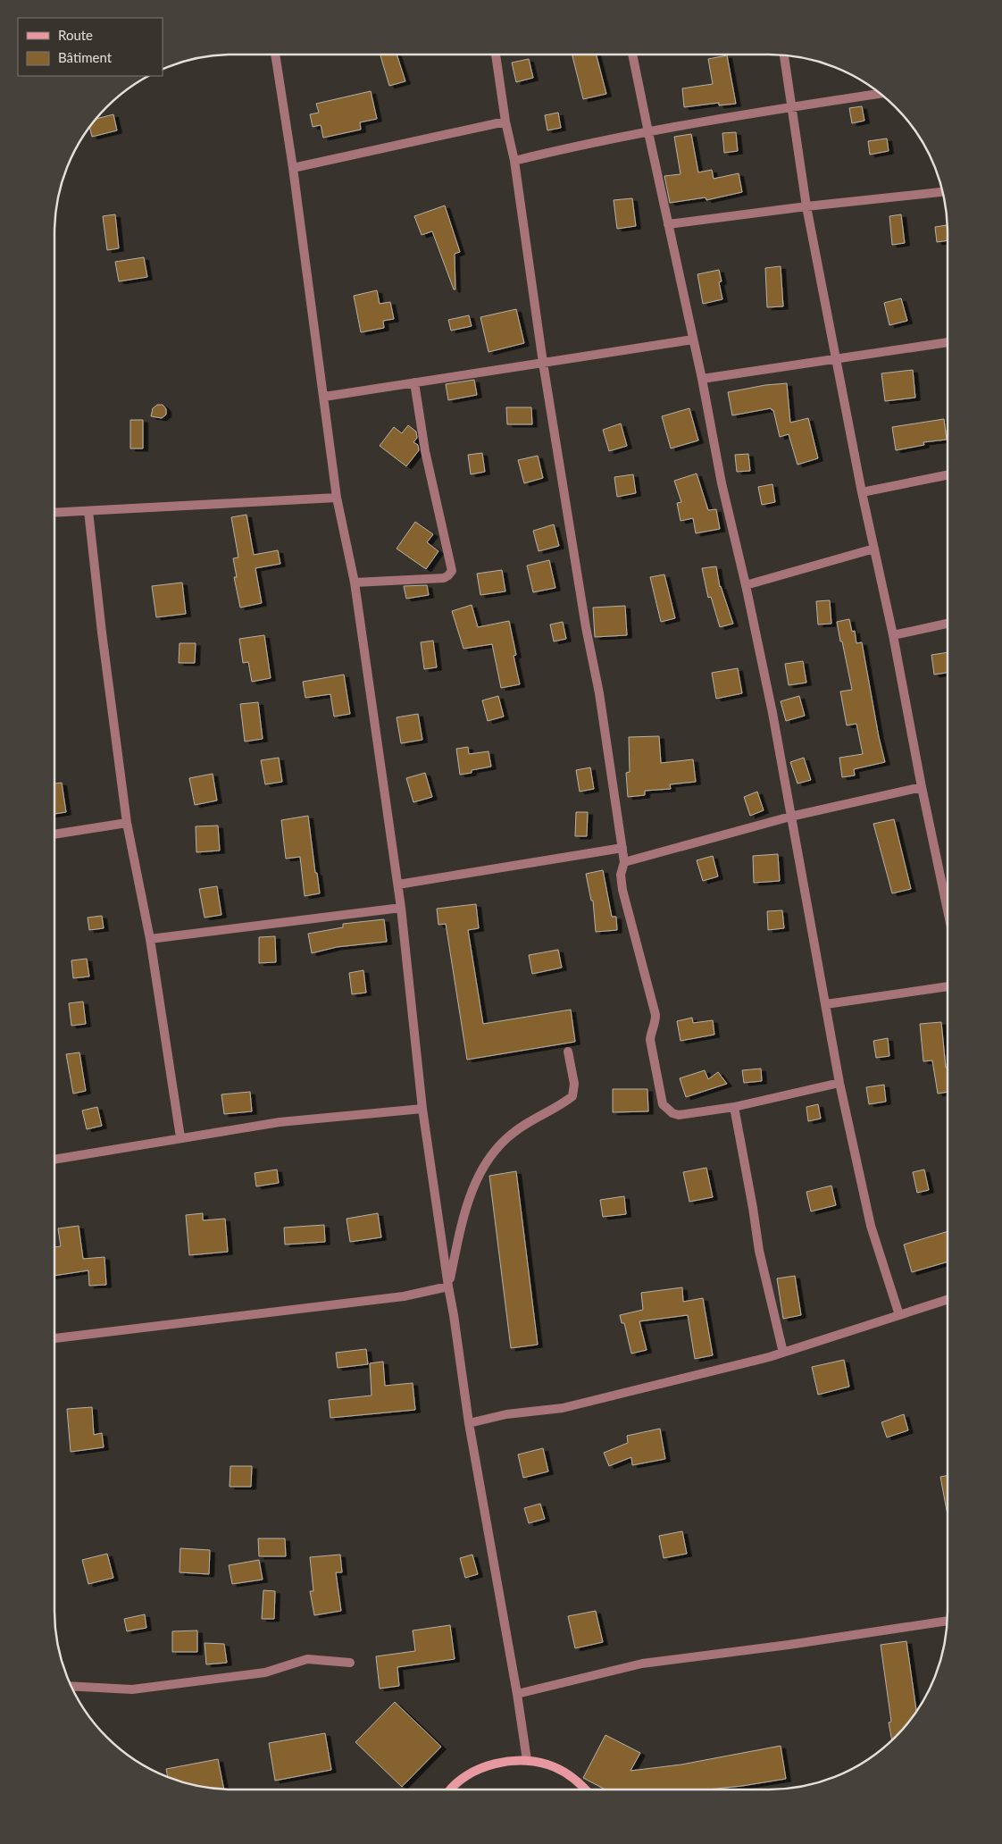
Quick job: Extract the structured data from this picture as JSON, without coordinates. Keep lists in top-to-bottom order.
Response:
{
  "legend": ["Route", "Bâtiment"]
}
